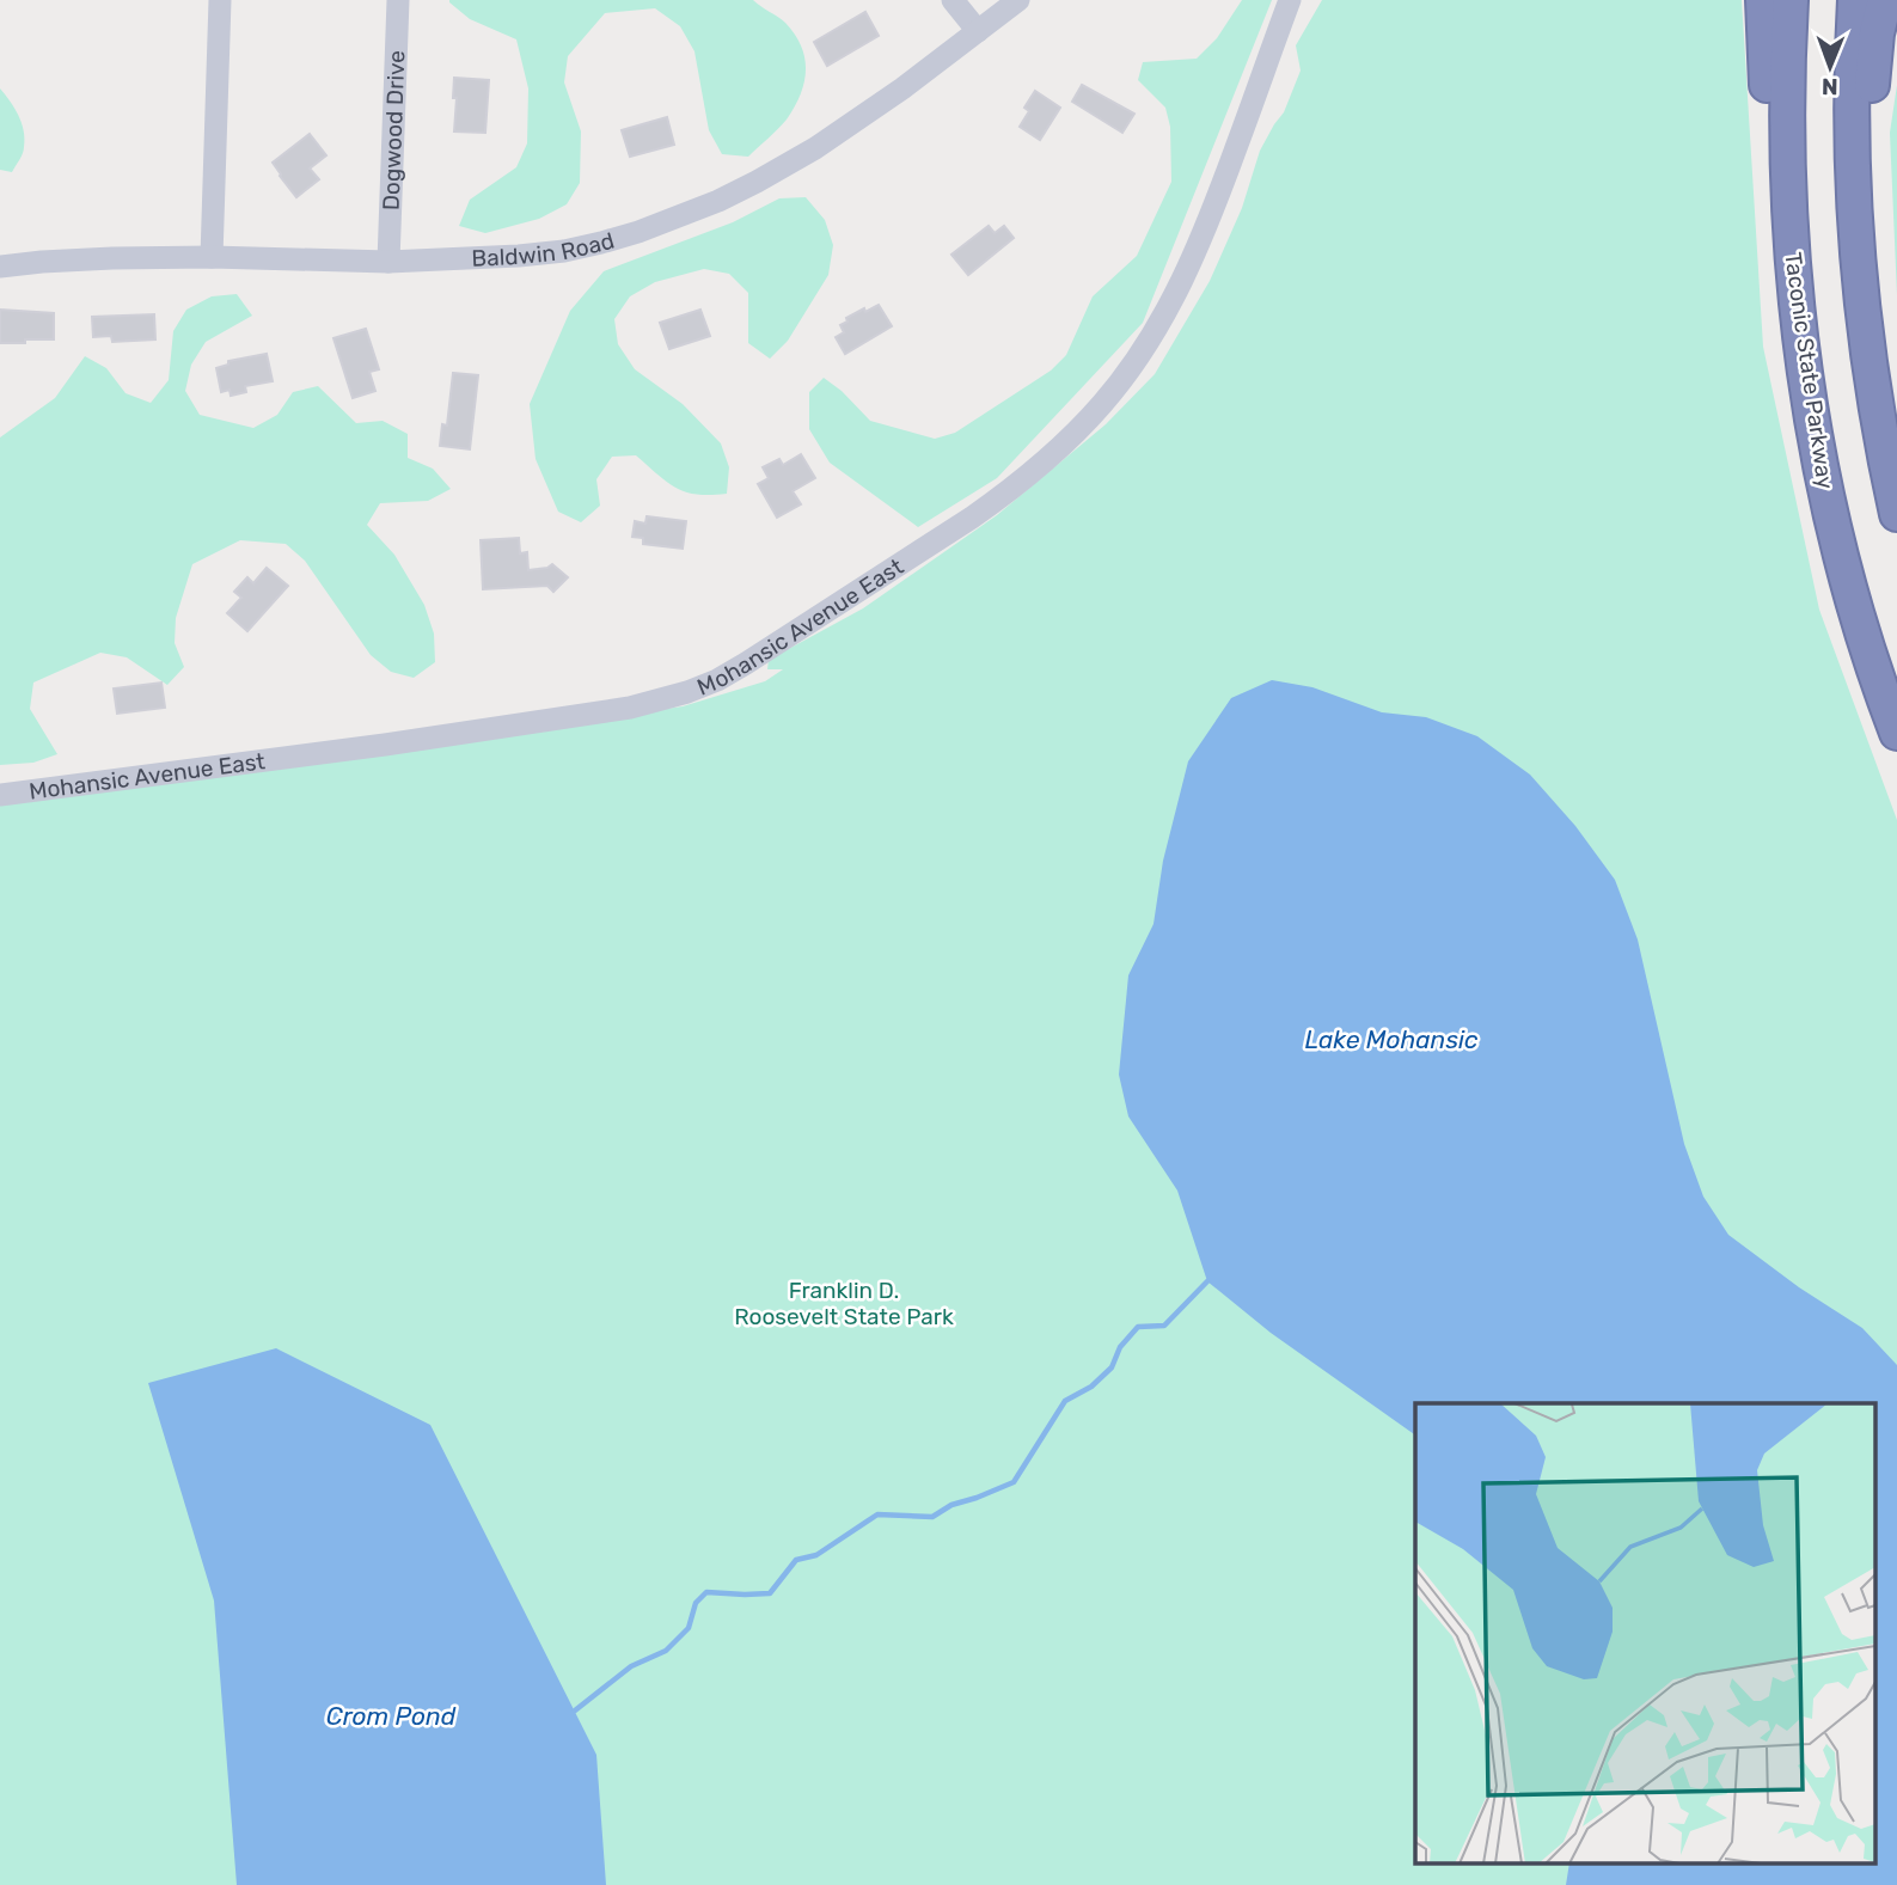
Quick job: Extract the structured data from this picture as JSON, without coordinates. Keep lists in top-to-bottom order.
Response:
{
  "streets": {
    "highway": ["Taconic State Parkway"],
    "street": ["Dogwood Drive", "Baldwin Road", "Mohansic Avenue East"]
  },
  "crossings": [
    ["Dogwood Drive", "Baldwin Road"]
  ],
  "water": ["Lake Mohansic", "Crom Pond"],
  "parks": ["Franklin D. Roosevelt State Park"],
  "north": "bottom"
}
